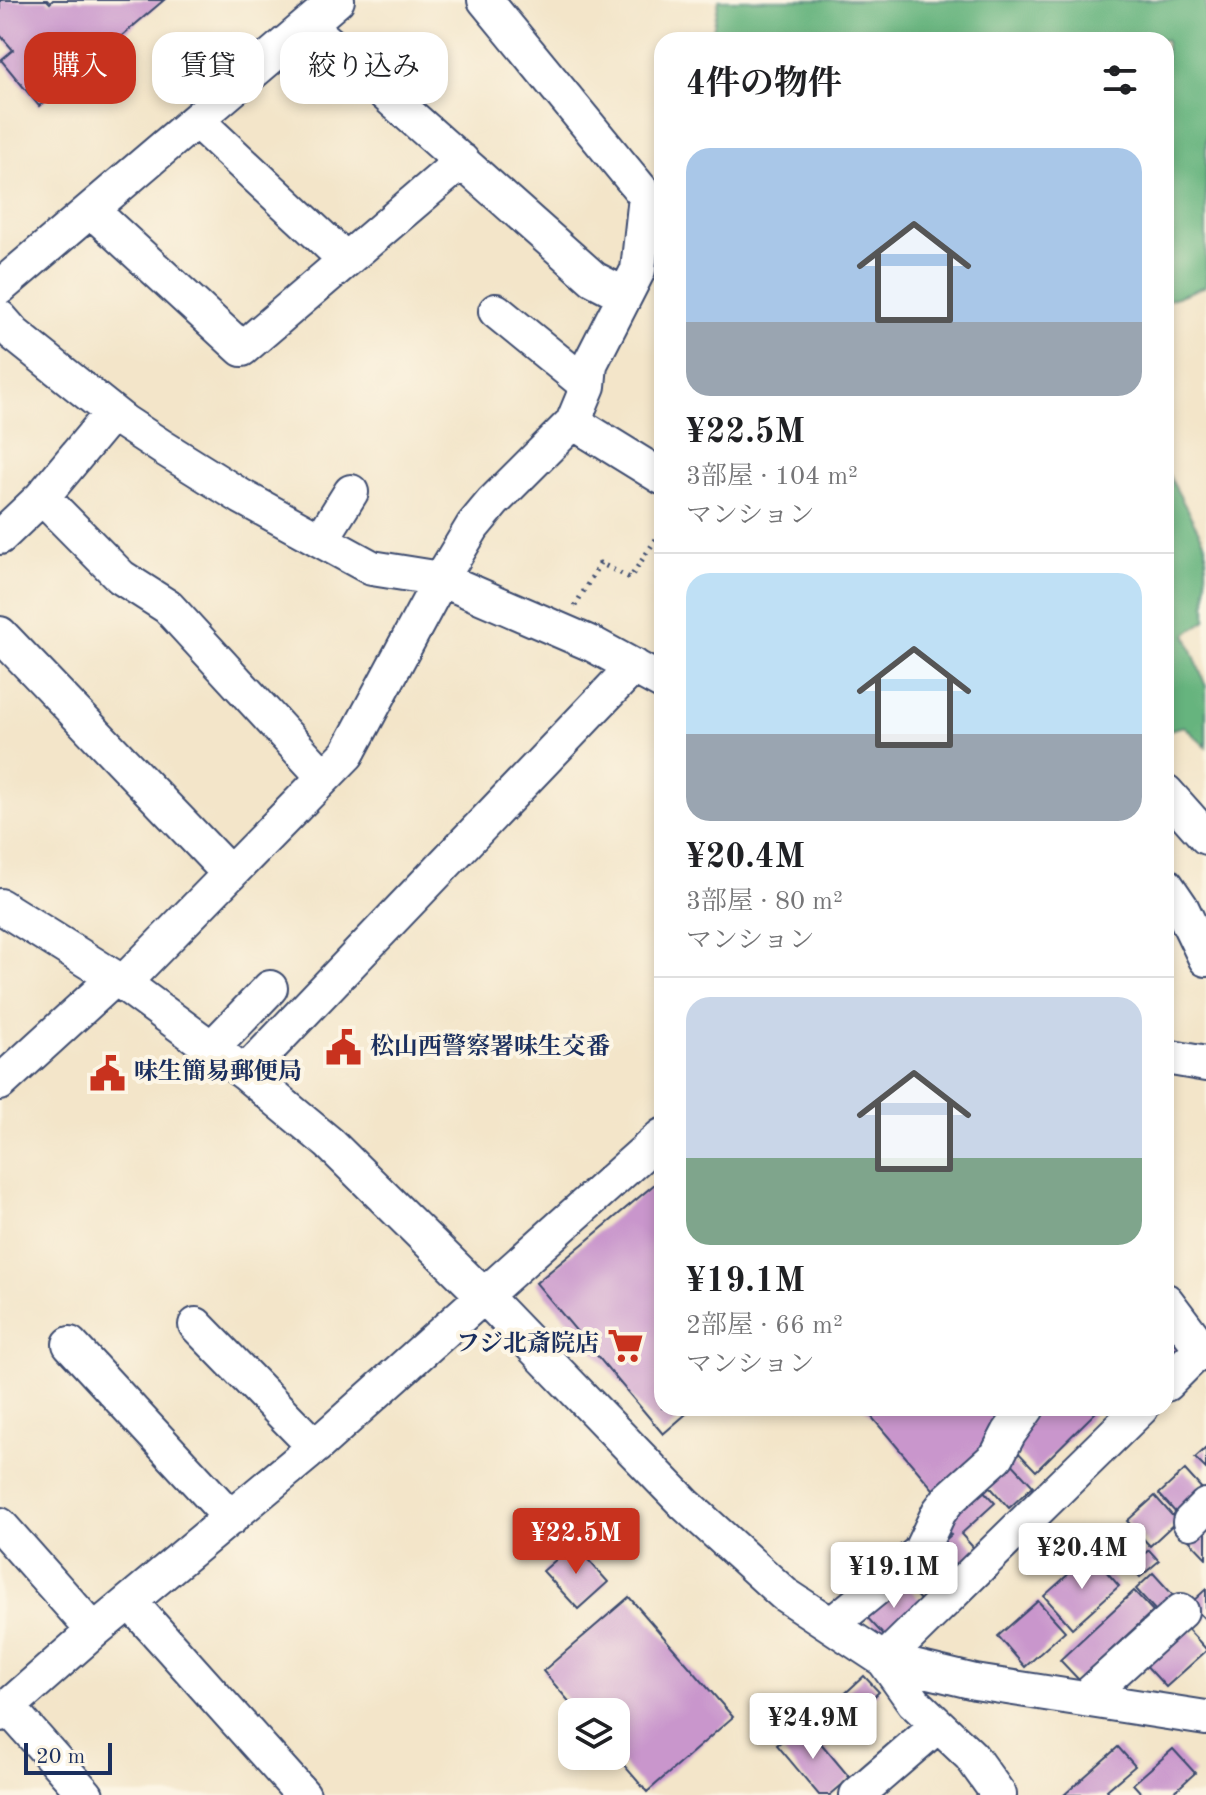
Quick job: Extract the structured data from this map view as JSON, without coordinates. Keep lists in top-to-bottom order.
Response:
{
  "places": {
    "public building": ["松山西警察署味生交番", "味生簡易郵便局"],
    "supermarket": ["フジ北斎院店"]
  },
  "scale_bar": "20 m",
  "page": {
    "chip": ["購入", "賃貸", "絞り込み"],
    "heading": "4件の物件",
    "list": [
      {
        "name": "¥22.5M",
        "note": "3部屋 · 104 m² · マンション"
      },
      {
        "name": "¥20.4M",
        "note": "3部屋 · 80 m² · マンション"
      },
      {
        "name": "¥19.1M",
        "note": "2部屋 · 66 m² · マンション"
      }
    ],
    "price": [
      "¥22.5M",
      "¥20.4M",
      "¥19.1M",
      "¥24.9M"
    ],
    "scale": "20 m"
  }
}
